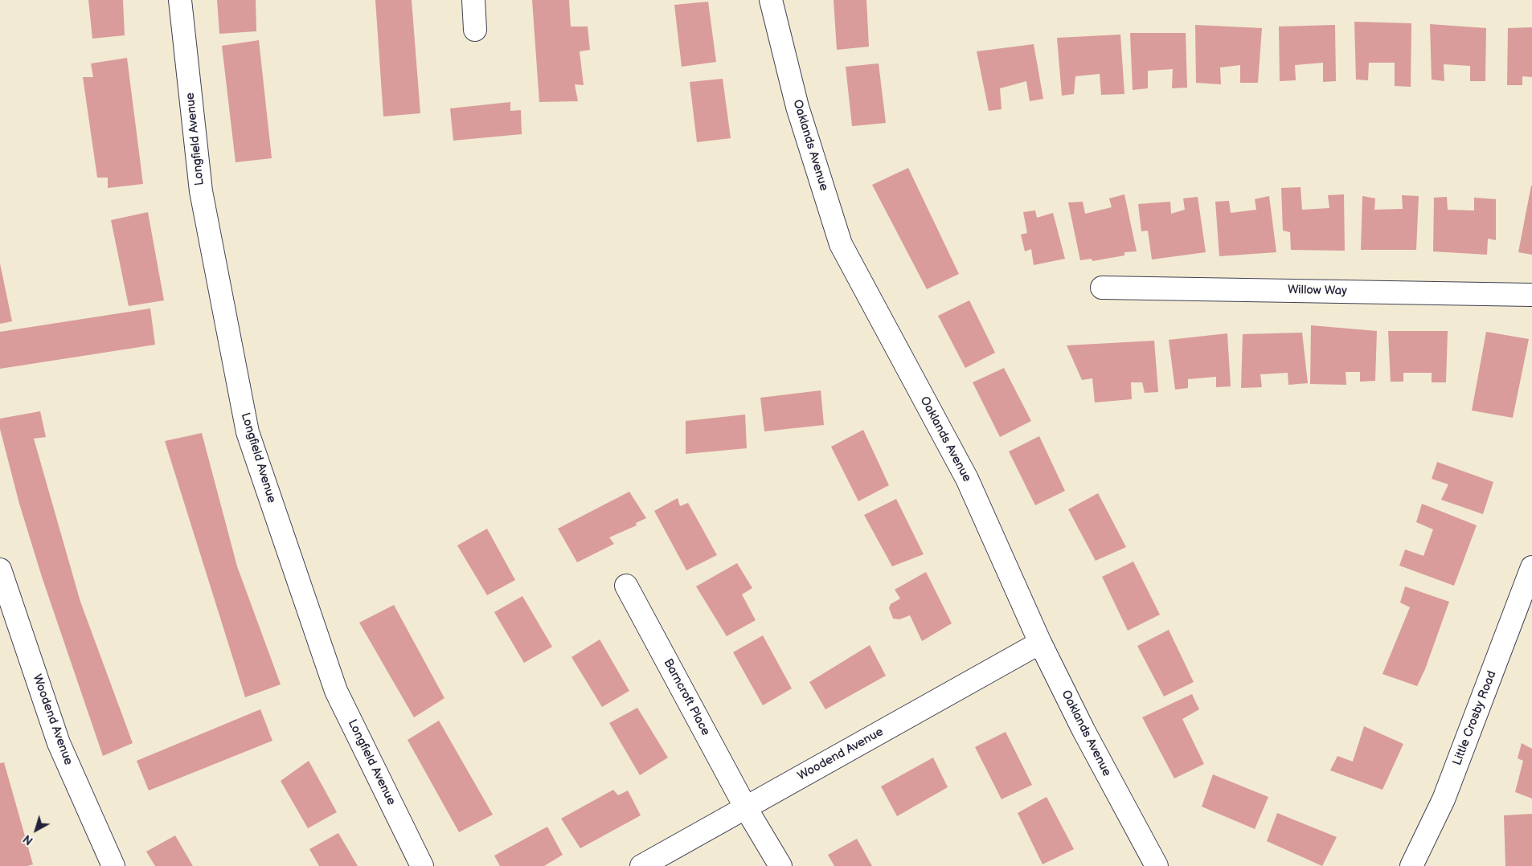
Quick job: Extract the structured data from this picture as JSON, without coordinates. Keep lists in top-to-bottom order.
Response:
{
  "streets": {
    "street": [
      "Longfield Avenue",
      "Oaklands Avenue",
      "Willow Way",
      "Barncroft Place",
      "Little Crosby Road",
      "Woodend Avenue"
    ]
  },
  "crossings": [
    ["Oaklands Avenue", "Woodend Avenue"],
    ["Barncroft Place", "Woodend Avenue"]
  ],
  "north": "bottom left"
}
